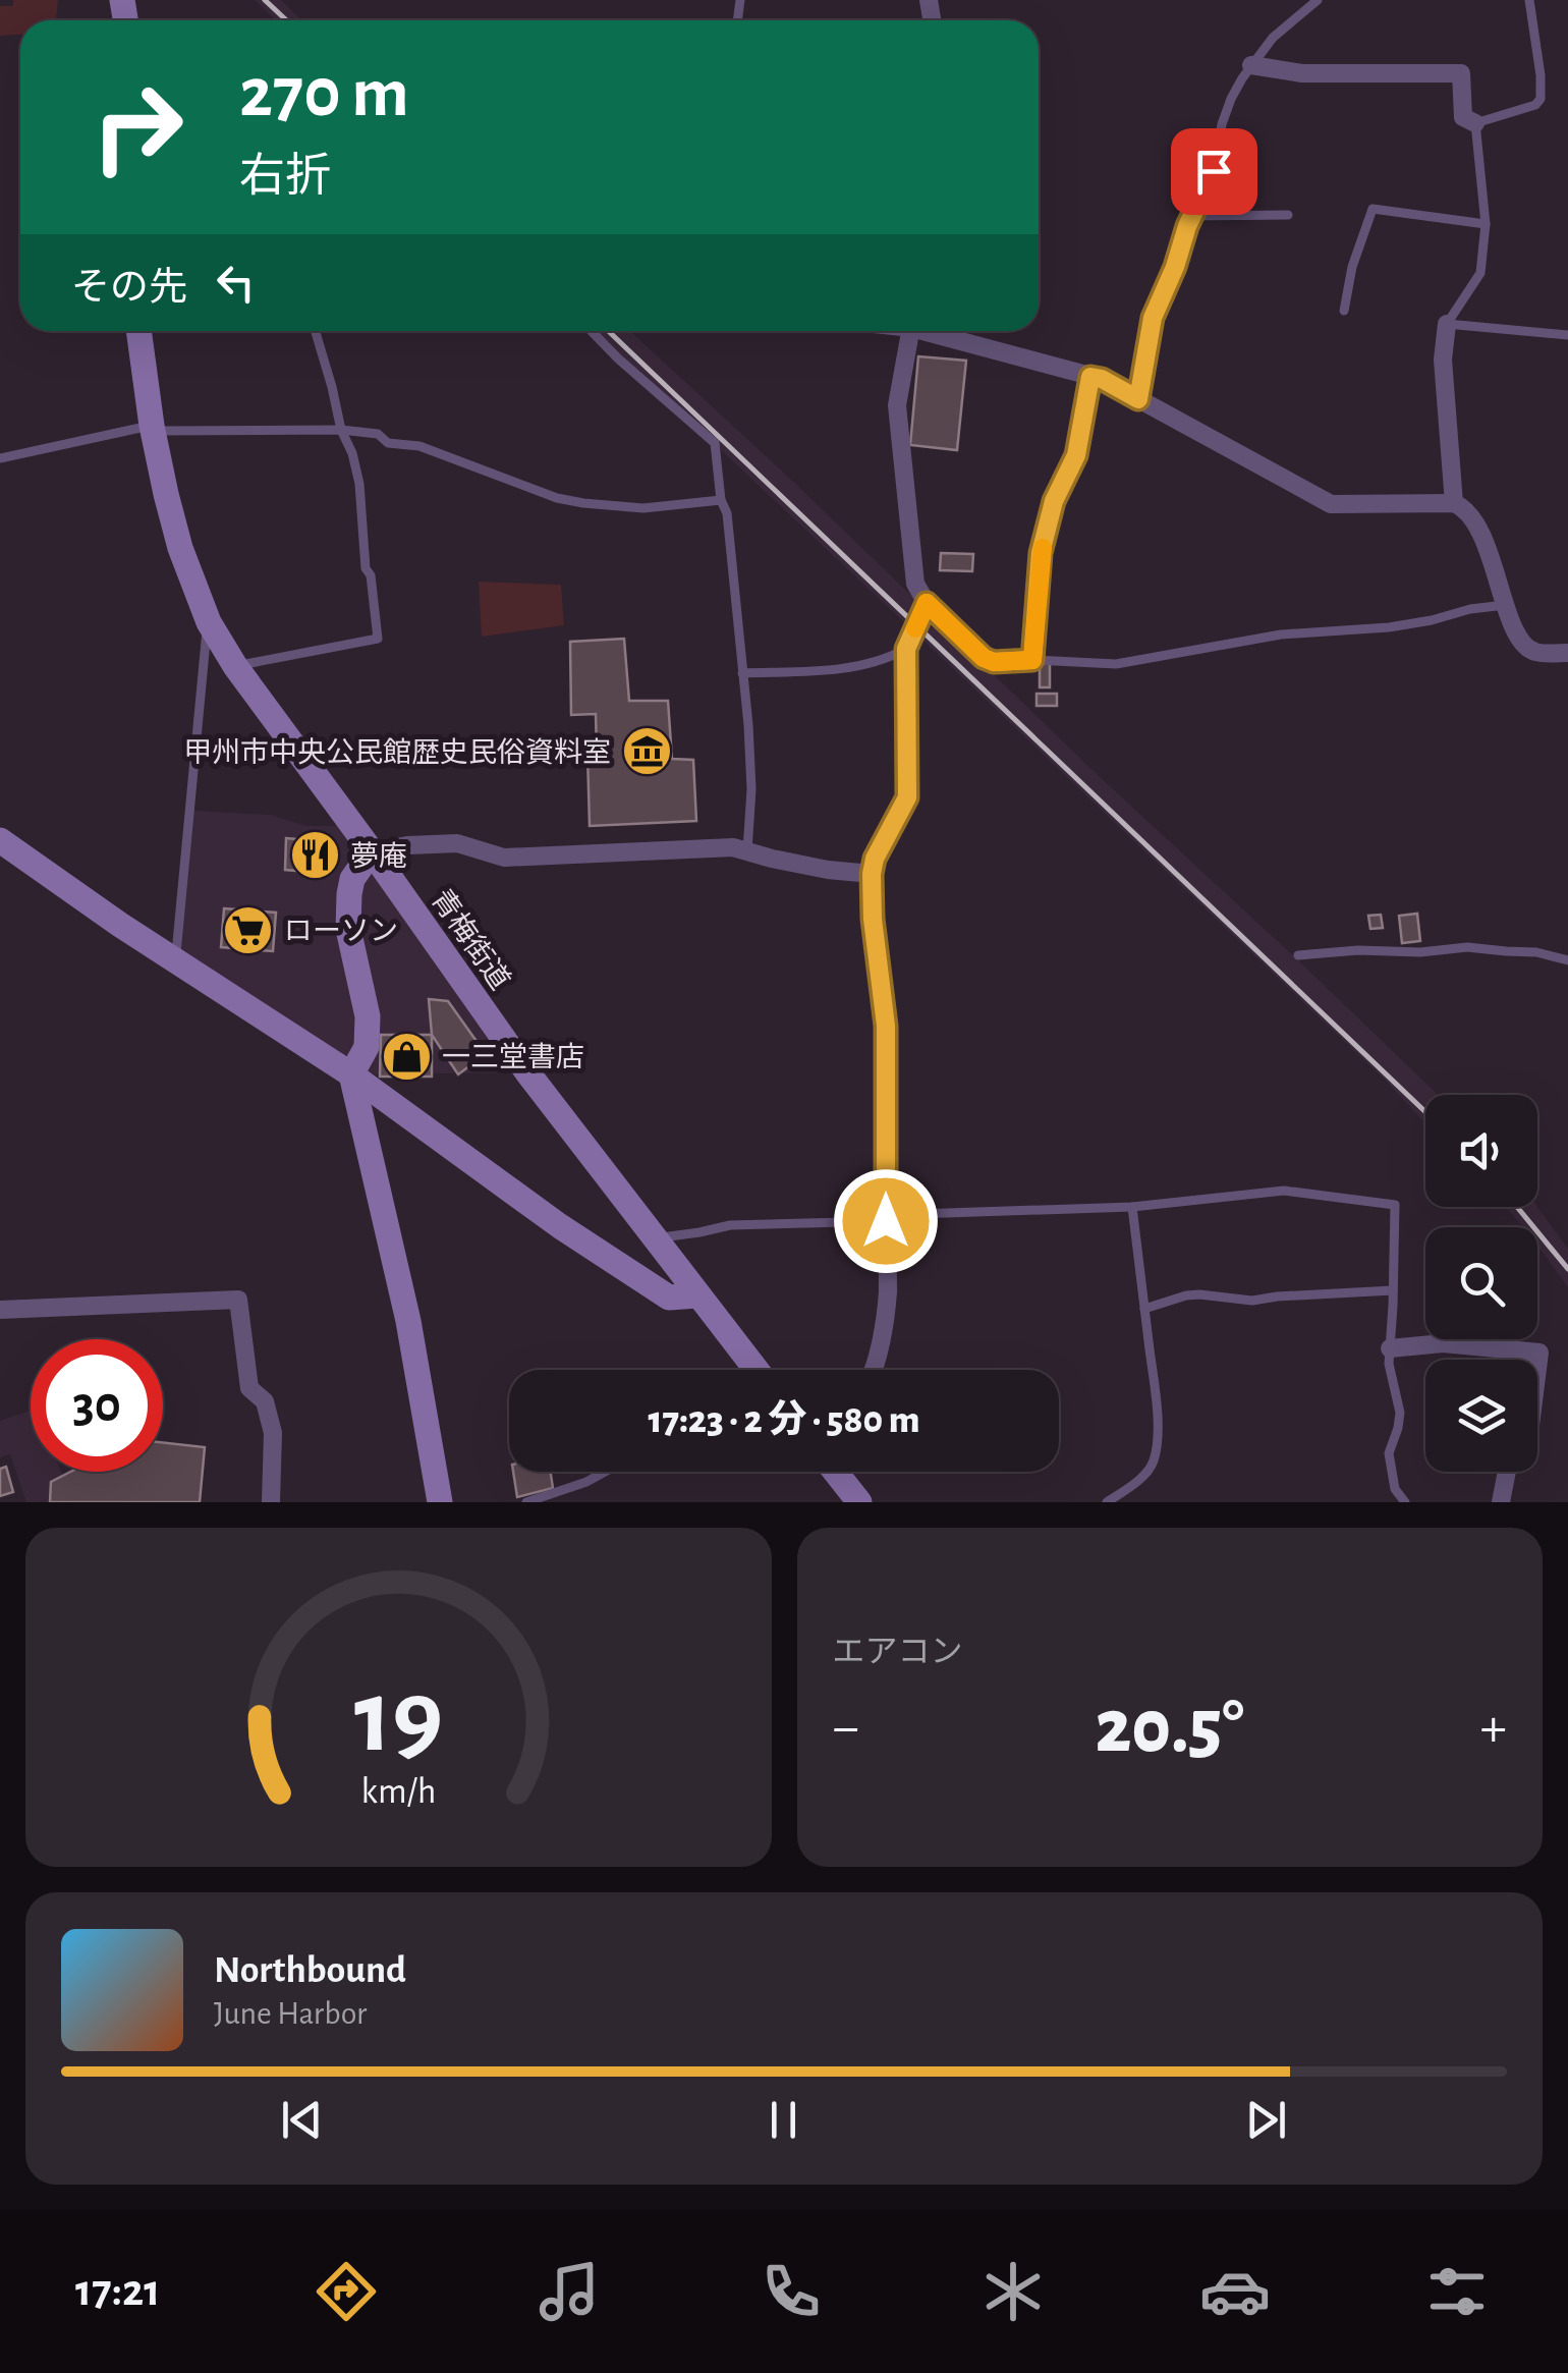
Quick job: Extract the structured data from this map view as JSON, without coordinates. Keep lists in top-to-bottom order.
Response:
{
  "streets": {
    "street": ["青梅街道"]
  },
  "places": {
    "museum": ["甲州市中央公民館歴史民俗資料室"],
    "restaurant": ["夢庵"],
    "supermarket": ["ローソン"],
    "shop": ["一三堂書店"]
  },
  "page": {
    "turn": ["270 m", "右折"],
    "then": "その先",
    "limit": "30",
    "trip": "17:23 · 2 分 · 580 m",
    "tile": "エアコン",
    "heat": ["−", "20.5°", "+"],
    "song": ["Northbound", "June Harbor"],
    "tabs": "17:21",
    "gauge": ["19", "km/h"]
  }
}
